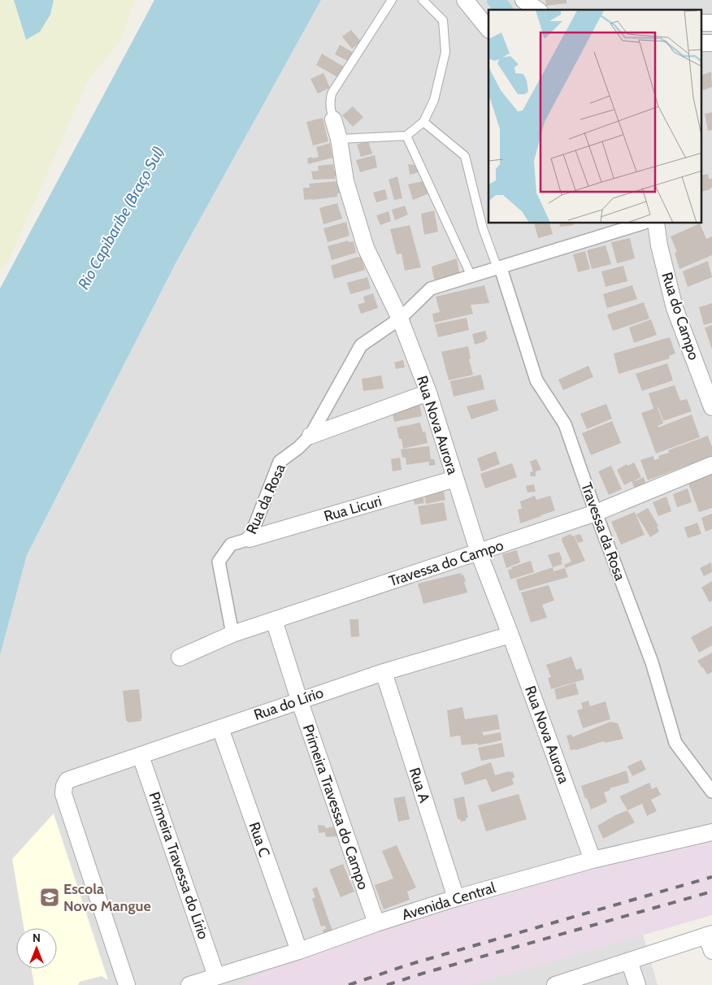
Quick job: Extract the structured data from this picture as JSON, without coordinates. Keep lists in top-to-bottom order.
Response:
{
  "streets": {
    "street": [
      "Rua do Campo",
      "Rua Nova Aurora",
      "Rua da Rosa",
      "Rua Licuri",
      "Travessa da Rosa",
      "Travessa do Campo",
      "Rua do Lírio",
      "Rua A",
      "Primeira Travessa do Campo",
      "Rua C",
      "Primeira Travessa do Lírio",
      "Avenida Central"
    ]
  },
  "crossings": [
    ["Rua Nova Aurora", "Rua da Rosa"],
    ["Rua Nova Aurora", "Rua Licuri"],
    ["Rua Nova Aurora", "Travessa do Campo"],
    ["Rua Nova Aurora", "Rua do Lírio"],
    ["Rua Nova Aurora", "Avenida Central"],
    ["Rua da Rosa", "Rua Licuri"],
    ["Rua da Rosa", "Travessa do Campo"],
    ["Travessa da Rosa", "Travessa do Campo"],
    ["Travessa do Campo", "Primeira Travessa do Campo"],
    ["Rua do Lírio", "Rua A"],
    ["Rua do Lírio", "Primeira Travessa do Campo"],
    ["Rua do Lírio", "Rua C"],
    ["Rua do Lírio", "Primeira Travessa do Lírio"],
    ["Rua A", "Avenida Central"],
    ["Primeira Travessa do Campo", "Avenida Central"],
    ["Rua C", "Avenida Central"],
    ["Primeira Travessa do Lírio", "Avenida Central"]
  ],
  "water": ["Rio Capibaribe (Braço Sul)"],
  "places": {
    "school or university": ["Escola Novo Mangue"]
  },
  "north": "top"
}
